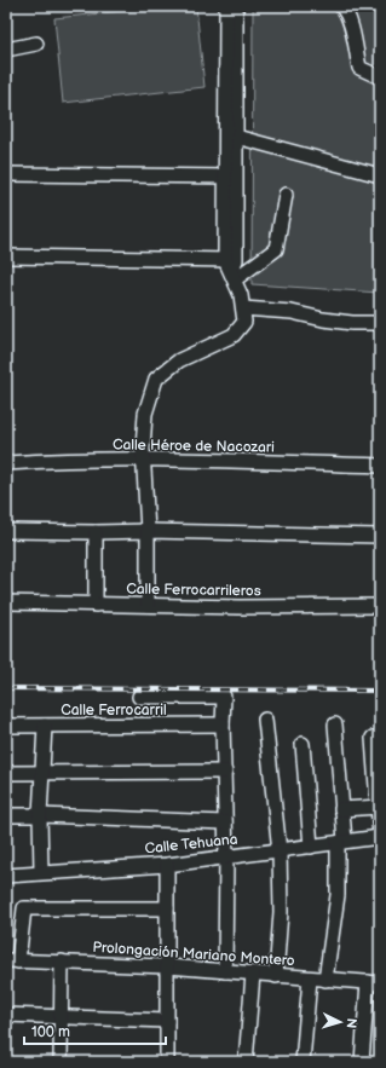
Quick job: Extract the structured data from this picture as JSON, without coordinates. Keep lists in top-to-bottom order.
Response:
{
  "streets": {
    "street": [
      "Calle Héroe de Nacozari",
      "Calle Ferrocarrileros",
      "Calle Ferrocarril",
      "Calle Tehuana",
      "Prolongación Mariano Montero"
    ]
  },
  "scale_bar": "100 m",
  "north": "right"
}
